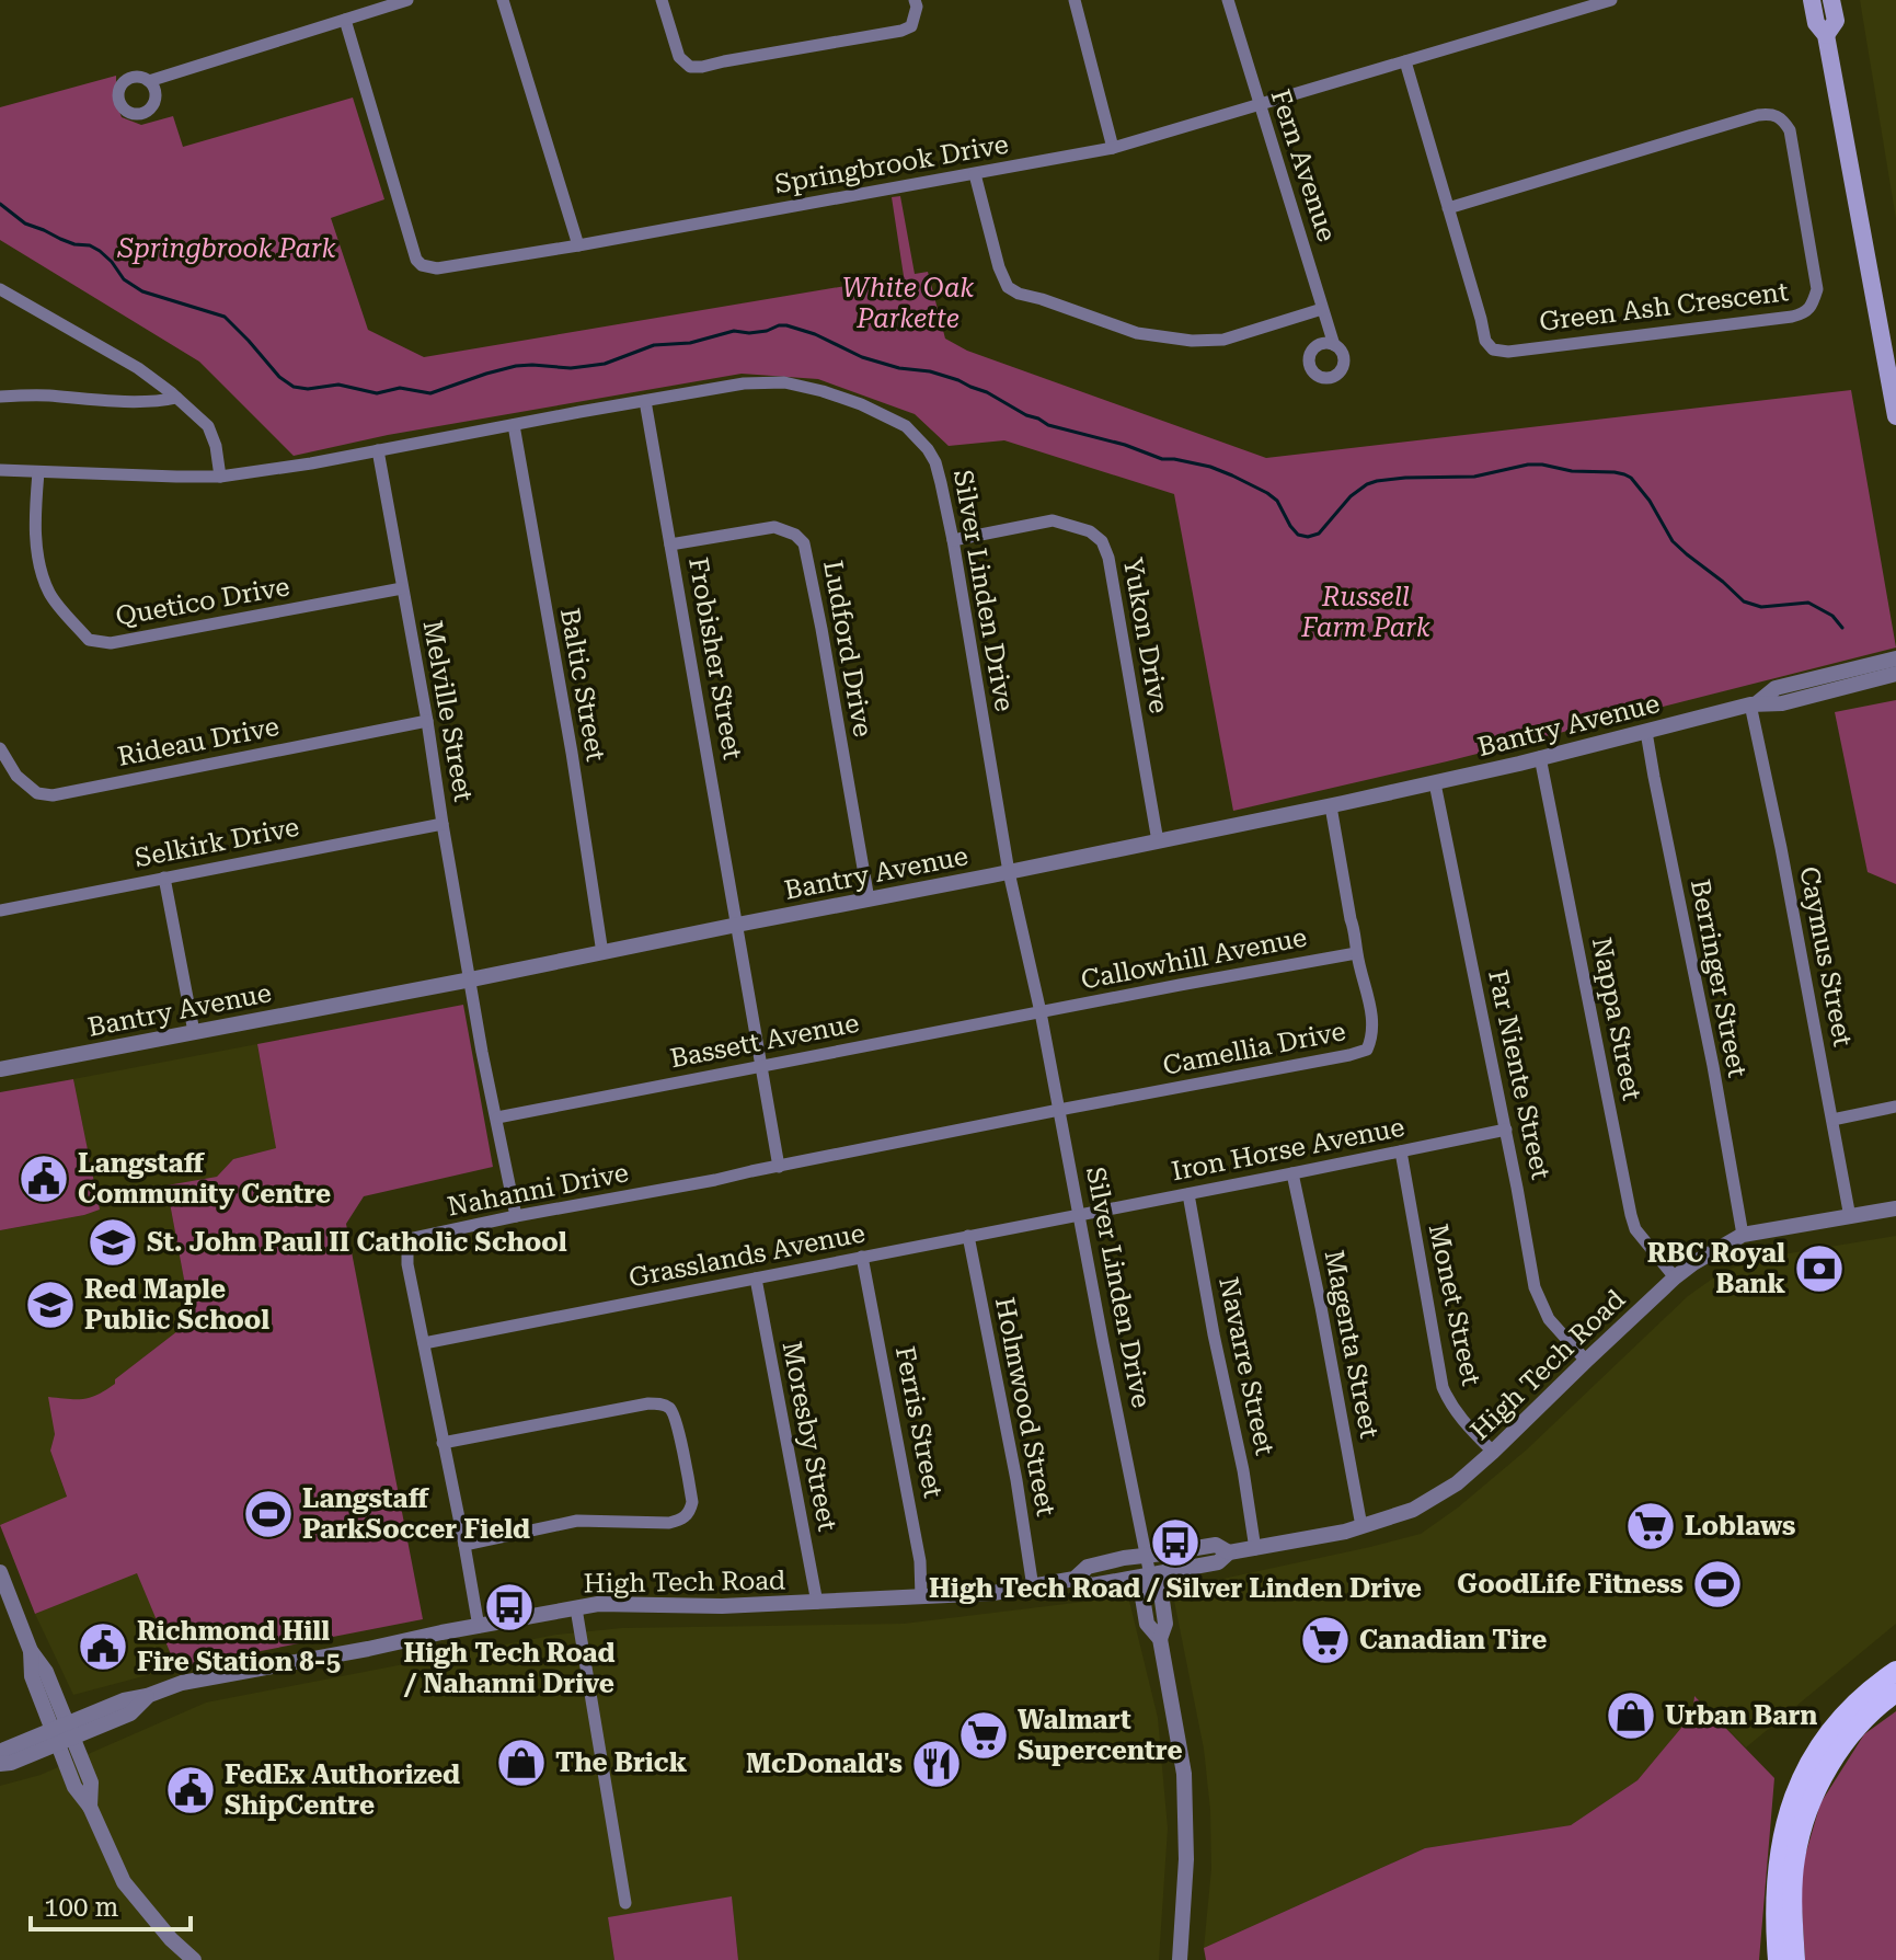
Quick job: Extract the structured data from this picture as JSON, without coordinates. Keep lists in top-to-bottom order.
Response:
{
  "streets": {
    "street": [
      "Springbrook Drive",
      "Fern Avenue",
      "Green Ash Crescent",
      "Silver Linden Drive",
      "Quetico Drive",
      "Yukon Drive",
      "Ludford Drive",
      "Frobisher Street",
      "Baltic Street",
      "Melville Street",
      "Bantry Avenue",
      "Rideau Drive",
      "Selkirk Drive",
      "Caymus Street",
      "Callowhill Avenue",
      "Berringer Street",
      "Nappa Street",
      "Bassett Avenue",
      "Camellia Drive",
      "Far Niente Street",
      "Iron Horse Avenue",
      "Nahanni Drive",
      "Grasslands Avenue",
      "Monet Street",
      "Magenta Street",
      "High Tech Road",
      "Navarre Street",
      "Holmwood Street",
      "Ferris Street",
      "Moresby Street"
    ]
  },
  "crossings": [
    ["Springbrook Drive", "Fern Avenue"],
    ["Springbrook Drive", "Green Ash Crescent"],
    ["Silver Linden Drive", "Quetico Drive"],
    ["Silver Linden Drive", "Yukon Drive"],
    ["Silver Linden Drive", "Frobisher Street"],
    ["Silver Linden Drive", "Baltic Street"],
    ["Silver Linden Drive", "Melville Street"],
    ["Silver Linden Drive", "Bantry Avenue"],
    ["Silver Linden Drive", "Callowhill Avenue"],
    ["Silver Linden Drive", "Bassett Avenue"],
    ["Silver Linden Drive", "Camellia Drive"],
    ["Silver Linden Drive", "Iron Horse Avenue"],
    ["Silver Linden Drive", "Nahanni Drive"],
    ["Silver Linden Drive", "Grasslands Avenue"],
    ["Silver Linden Drive", "High Tech Road"],
    ["Quetico Drive", "Melville Street"],
    ["Yukon Drive", "Bantry Avenue"],
    ["Ludford Drive", "Frobisher Street"],
    ["Ludford Drive", "Bantry Avenue"],
    ["Frobisher Street", "Bantry Avenue"],
    ["Frobisher Street", "Bassett Avenue"],
    ["Frobisher Street", "Nahanni Drive"],
    ["Baltic Street", "Bantry Avenue"],
    ["Melville Street", "Bantry Avenue"],
    ["Melville Street", "Rideau Drive"],
    ["Melville Street", "Selkirk Drive"],
    ["Melville Street", "Bassett Avenue"],
    ["Melville Street", "Nahanni Drive"],
    ["Bantry Avenue", "Caymus Street"],
    ["Bantry Avenue", "Berringer Street"],
    ["Bantry Avenue", "Nappa Street"],
    ["Bantry Avenue", "Camellia Drive"],
    ["Bantry Avenue", "Far Niente Street"],
    ["Caymus Street", "High Tech Road"],
    ["Callowhill Avenue", "Bassett Avenue"],
    ["Callowhill Avenue", "Camellia Drive"],
    ["Berringer Street", "High Tech Road"],
    ["Nappa Street", "High Tech Road"],
    ["Camellia Drive", "Nahanni Drive"],
    ["Far Niente Street", "Iron Horse Avenue"],
    ["Far Niente Street", "High Tech Road"],
    ["Iron Horse Avenue", "Grasslands Avenue"],
    ["Iron Horse Avenue", "Monet Street"],
    ["Iron Horse Avenue", "Magenta Street"],
    ["Iron Horse Avenue", "Navarre Street"],
    ["Nahanni Drive", "Grasslands Avenue"],
    ["Nahanni Drive", "High Tech Road"],
    ["Grasslands Avenue", "Holmwood Street"],
    ["Grasslands Avenue", "Ferris Street"],
    ["Grasslands Avenue", "Moresby Street"],
    ["Monet Street", "High Tech Road"],
    ["Magenta Street", "High Tech Road"],
    ["High Tech Road", "Navarre Street"],
    ["High Tech Road", "Holmwood Street"],
    ["High Tech Road", "Ferris Street"],
    ["High Tech Road", "Moresby Street"]
  ],
  "parks": ["Springbrook Park", "White Oak Parkette", "Russell Farm Park"],
  "places": {
    "public building": ["Langstaff Community Centre", "Richmond Hill Fire Station 8-5", "FedEx Authorized ShipCentre"],
    "school or university": ["St. John Paul II Catholic School", "Red Maple Public School"],
    "bank": ["RBC Royal Bank"],
    "sports": ["Langstaff ParkSoccer Field", "GoodLife Fitness"],
    "supermarket": ["Loblaws", "Canadian Tire", "Walmart Supercentre"],
    "bus stop": ["High Tech Road / Silver Linden Drive", "High Tech Road / Nahanni Drive"],
    "shop": ["Urban Barn", "The Brick"],
    "restaurant": ["McDonald's"]
  },
  "scale_bar": "100 m"
}
